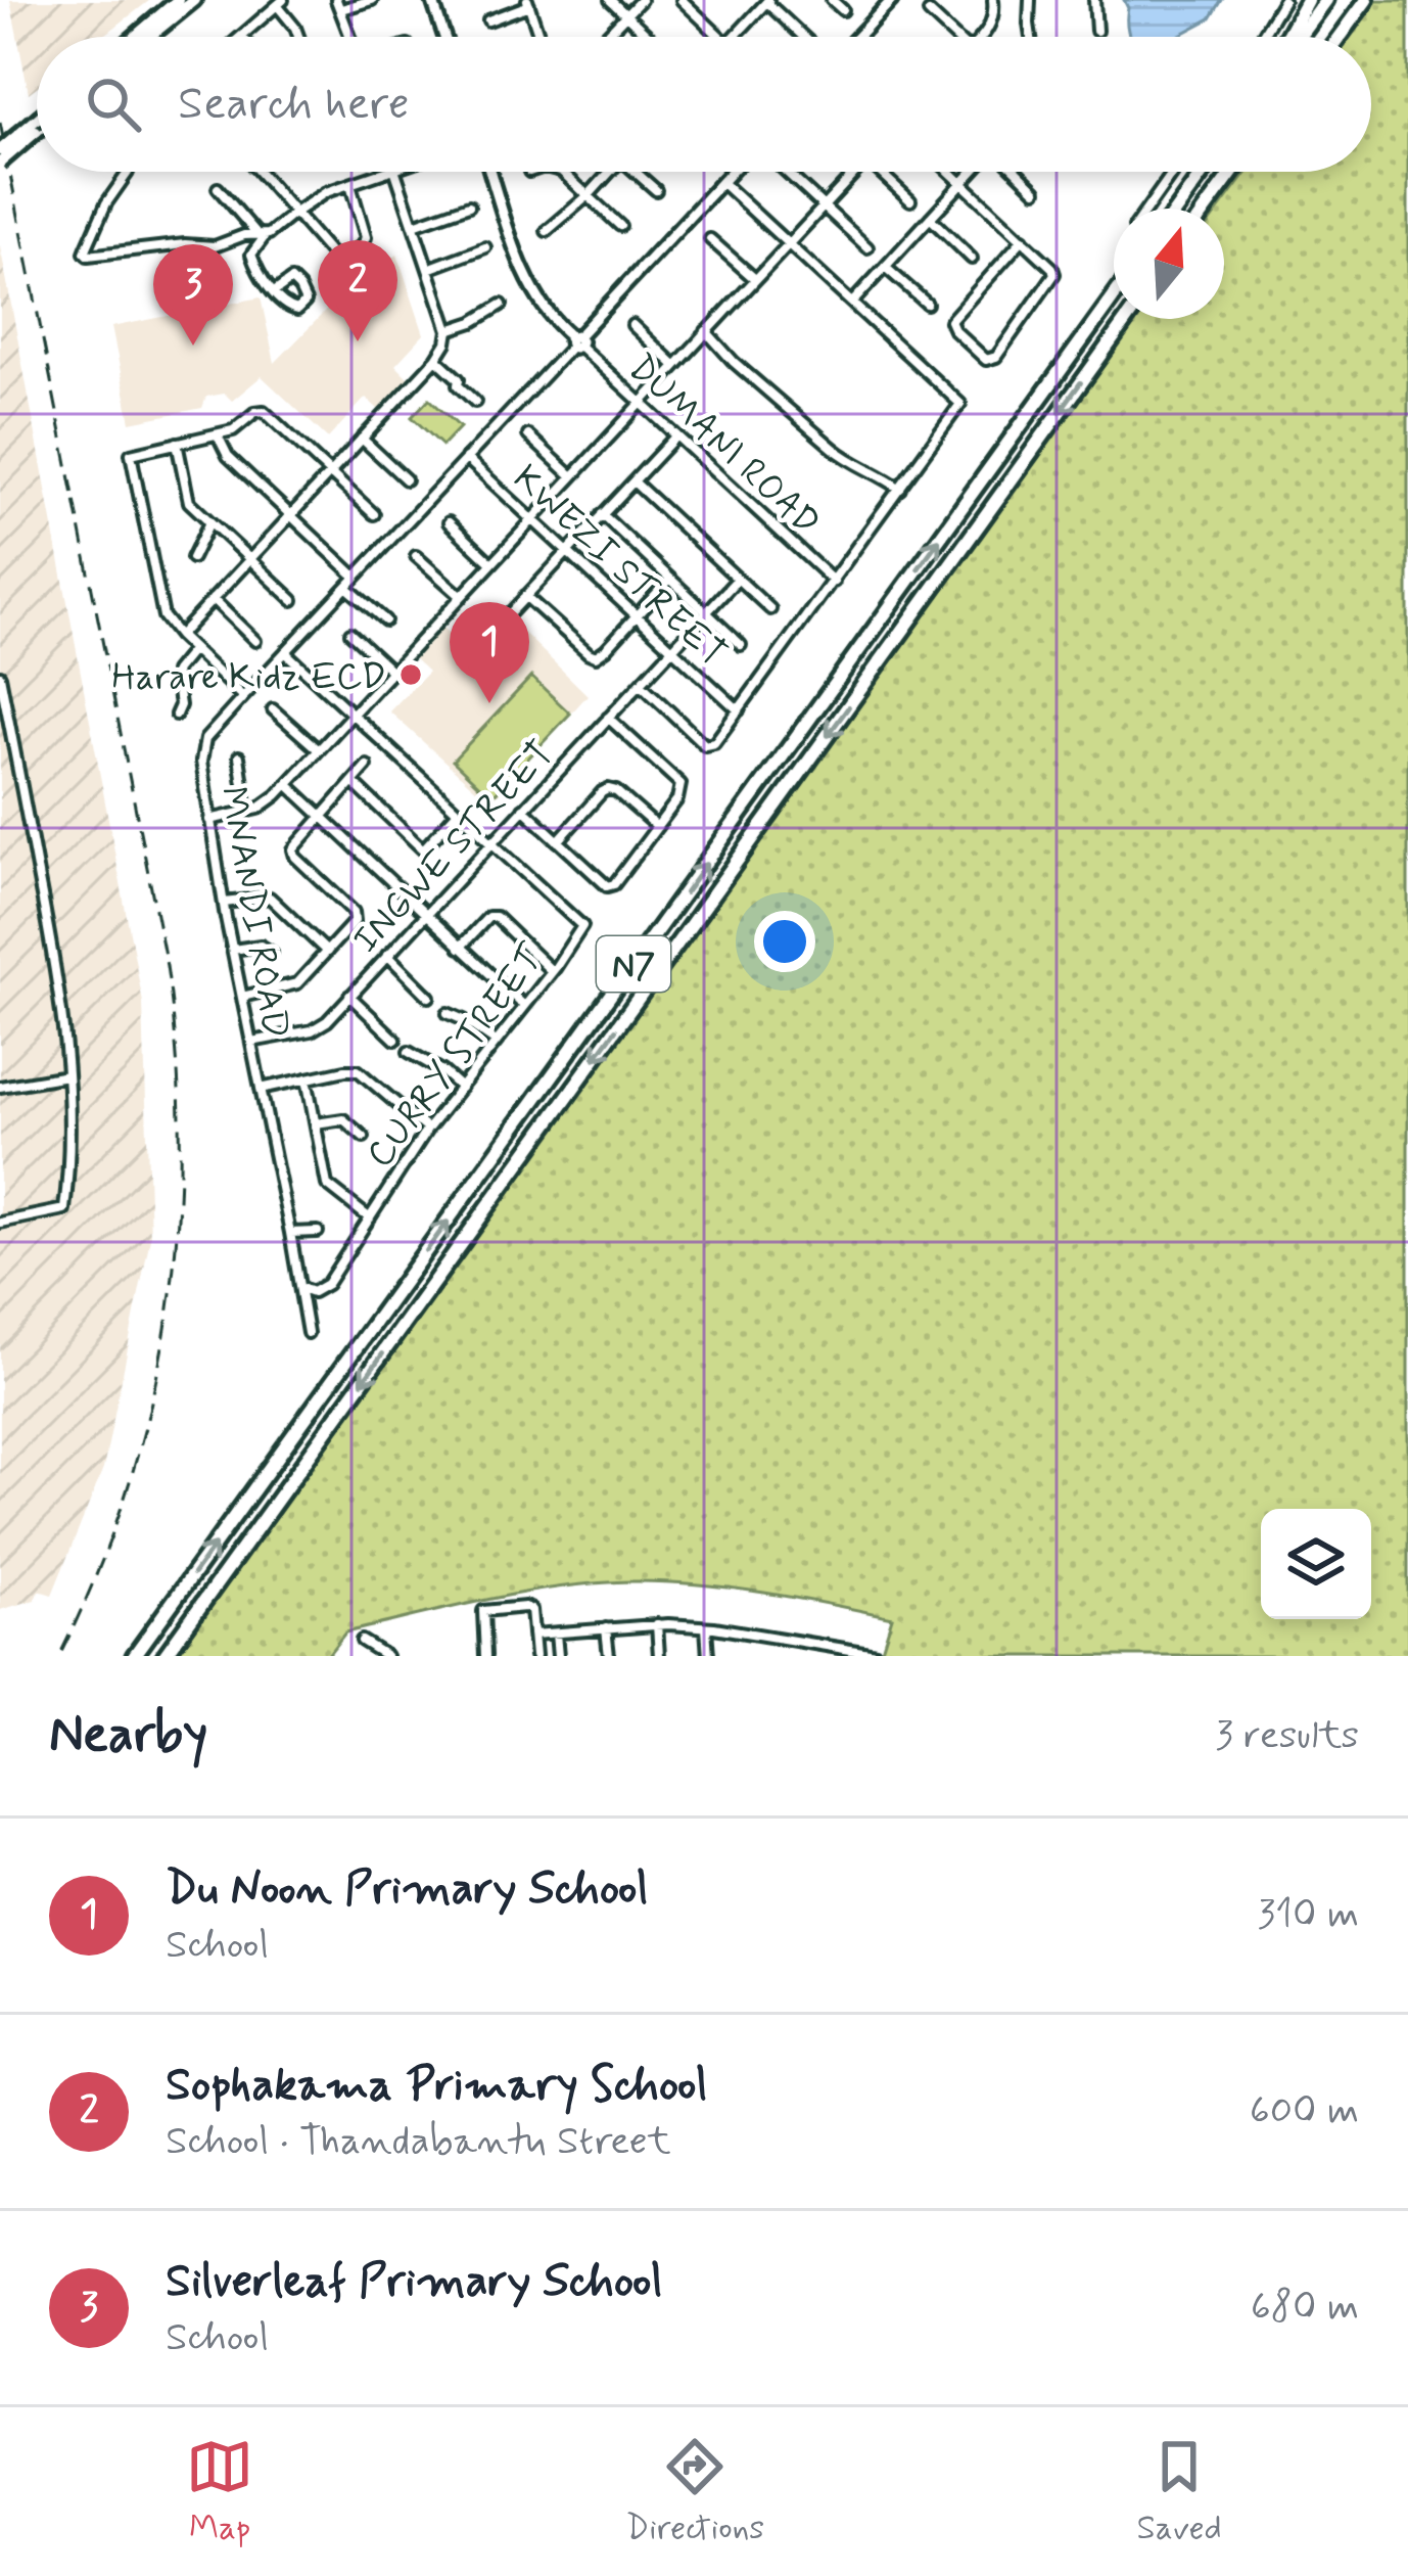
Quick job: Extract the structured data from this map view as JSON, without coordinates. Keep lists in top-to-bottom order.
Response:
{
  "streets": {
    "highway": ["N7"],
    "street": [
      "DUMANI ROAD",
      "KWEZI STREET",
      "INGWE STREET",
      "MNANDI ROAD",
      "CURRY STREET"
    ]
  },
  "crossings": [
    ["DUMANI ROAD", "MNANDI ROAD"],
    ["KWEZI STREET", "INGWE STREET"],
    ["KWEZI STREET", "MNANDI ROAD"],
    ["INGWE STREET", "MNANDI ROAD"],
    ["INGWE STREET", "CURRY STREET"],
    ["MNANDI ROAD", "CURRY STREET"]
  ],
  "places": ["Harare Kidz ECD"],
  "north": "top",
  "page": {
    "search": "Search here",
    "pins": ["2", "3", "1"],
    "heading": ["Nearby", "3 results"],
    "list": [
      {
        "mark": "1",
        "name": "Du Noon Primary School",
        "note": "School",
        "value": "310 m"
      },
      {
        "mark": "2",
        "name": "Sophakama Primary School",
        "note": "School · Thandabantu Street",
        "value": "600 m"
      },
      {
        "mark": "3",
        "name": "Silverleaf Primary School",
        "note": "School",
        "value": "680 m"
      }
    ],
    "nav": ["Map", "Directions", "Saved"]
  }
}
